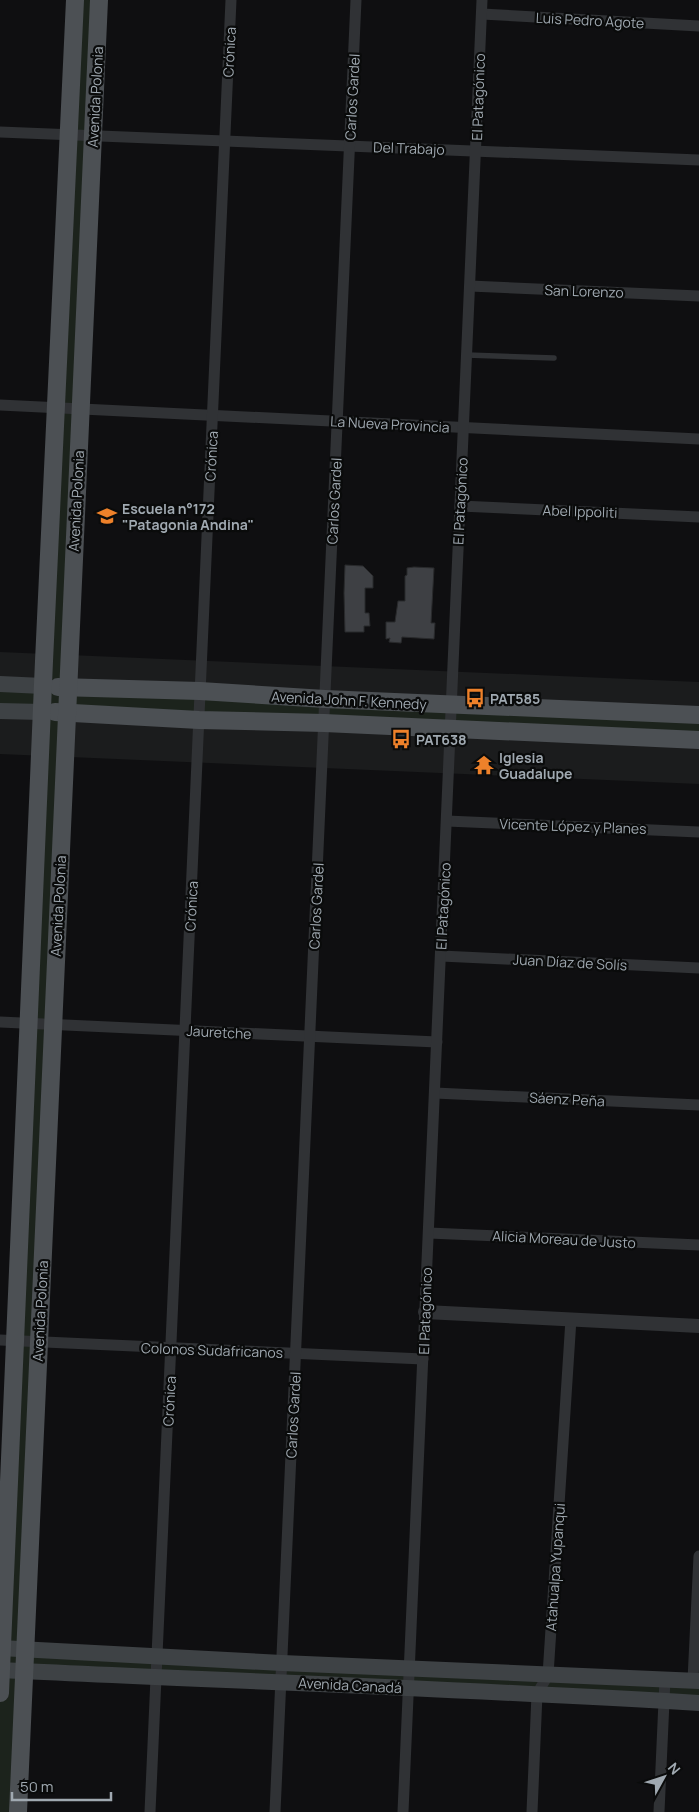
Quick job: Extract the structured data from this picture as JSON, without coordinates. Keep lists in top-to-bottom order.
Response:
{
  "streets": {
    "main road": ["Avenida Polonia", "Avenida John F. Kennedy", "Avenida Canadá"],
    "street": [
      "Luis Pedro Agote",
      "Crónica",
      "Carlos Gardel",
      "El Patagónico",
      "Del Trabajo",
      "San Lorenzo",
      "La Nueva Provincia",
      "Abel Ippoliti",
      "Vicente López y Planes",
      "Juan Díaz de Solís",
      "Jauretche",
      "Sáenz Peña",
      "Alicia Moreau de Justo",
      "Colonos Sudafricanos",
      "Atahualpa Yupanqui"
    ]
  },
  "crossings": [
    ["Luis Pedro Agote", "El Patagónico"],
    ["Crónica", "Del Trabajo"],
    ["Crónica", "La Nueva Provincia"],
    ["Crónica", "Avenida John F. Kennedy"],
    ["Crónica", "Jauretche"],
    ["Crónica", "Colonos Sudafricanos"],
    ["Crónica", "Avenida Canadá"],
    ["Avenida Polonia", "Del Trabajo"],
    ["Avenida Polonia", "La Nueva Provincia"],
    ["Avenida Polonia", "Avenida John F. Kennedy"],
    ["Avenida Polonia", "Jauretche"],
    ["Avenida Polonia", "Colonos Sudafricanos"],
    ["Avenida Polonia", "Avenida Canadá"],
    ["Carlos Gardel", "Del Trabajo"],
    ["Carlos Gardel", "La Nueva Provincia"],
    ["Carlos Gardel", "Avenida John F. Kennedy"],
    ["Carlos Gardel", "Jauretche"],
    ["Carlos Gardel", "Colonos Sudafricanos"],
    ["Carlos Gardel", "Avenida Canadá"],
    ["El Patagónico", "Del Trabajo"],
    ["El Patagónico", "San Lorenzo"],
    ["El Patagónico", "La Nueva Provincia"],
    ["El Patagónico", "Abel Ippoliti"],
    ["El Patagónico", "Avenida John F. Kennedy"],
    ["El Patagónico", "Vicente López y Planes"],
    ["El Patagónico", "Juan Díaz de Solís"],
    ["El Patagónico", "Jauretche"],
    ["El Patagónico", "Sáenz Peña"],
    ["El Patagónico", "Alicia Moreau de Justo"],
    ["El Patagónico", "Colonos Sudafricanos"],
    ["El Patagónico", "Avenida Canadá"],
    ["Atahualpa Yupanqui", "Avenida Canadá"]
  ],
  "places": {
    "school or university": ["Escuela n°172 \"Patagonia Andina\""],
    "bus stop": ["PAT585", "PAT638"],
    "temple": ["Iglesia Guadalupe"]
  },
  "scale_bar": "50 m",
  "north": "top right"
}
